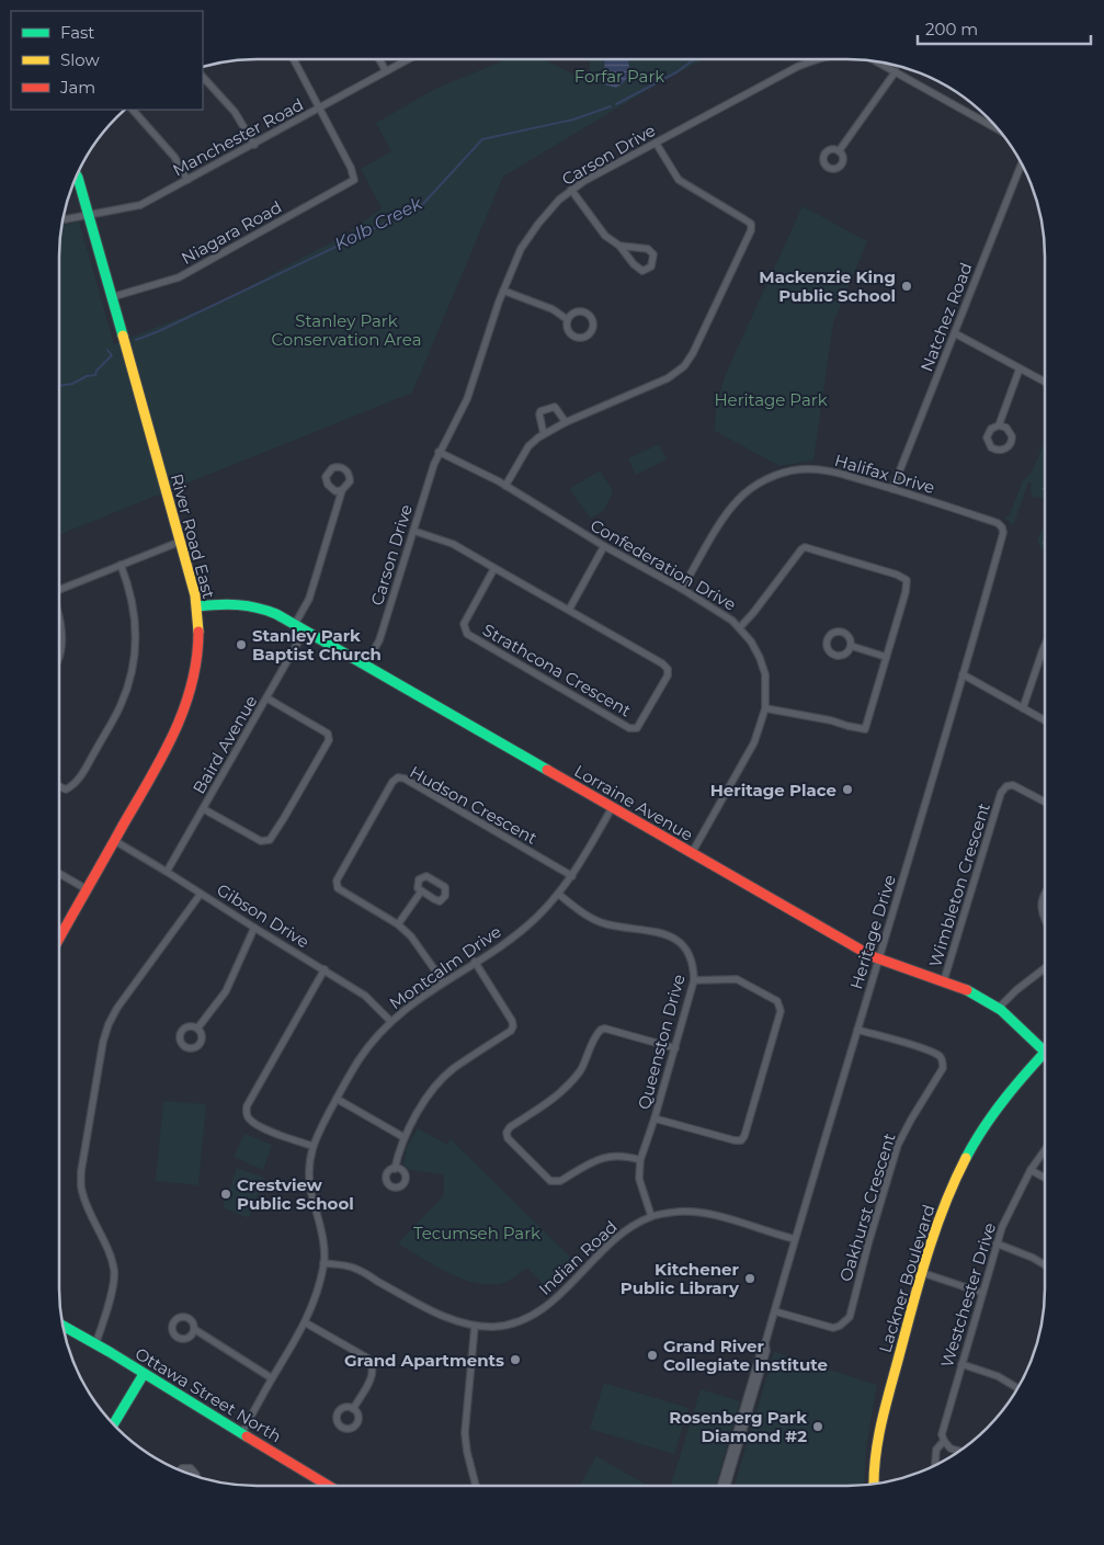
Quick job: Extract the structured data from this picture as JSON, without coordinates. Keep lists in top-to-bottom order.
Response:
{
  "streets": {
    "street": [
      "Manchester Road",
      "Carson Drive",
      "Niagara Road",
      "Natchez Road",
      "Halifax Drive",
      "River Road East",
      "Confederation Drive",
      "Strathcona Crescent",
      "Baird Avenue",
      "Lorraine Avenue",
      "Hudson Crescent",
      "Wimbleton Crescent",
      "Gibson Drive",
      "Heritage Drive",
      "Montcalm Drive",
      "Queenston Drive",
      "Oakhurst Crescent",
      "Indian Road",
      "Lackner Boulevard",
      "Westchester Drive",
      "Ottawa Street North"
    ]
  },
  "crossings": [
    ["Manchester Road", "Niagara Road"],
    ["Manchester Road", "River Road East"],
    ["Carson Drive", "Confederation Drive"],
    ["Carson Drive", "Strathcona Crescent"],
    ["Carson Drive", "Lorraine Avenue"],
    ["Niagara Road", "River Road East"],
    ["Natchez Road", "Halifax Drive"],
    ["Halifax Drive", "Confederation Drive"],
    ["Halifax Drive", "Heritage Drive"],
    ["River Road East", "Lorraine Avenue"],
    ["River Road East", "Gibson Drive"],
    ["Confederation Drive", "Lorraine Avenue"],
    ["Baird Avenue", "Lorraine Avenue"],
    ["Baird Avenue", "Gibson Drive"],
    ["Lorraine Avenue", "Wimbleton Crescent"],
    ["Lorraine Avenue", "Heritage Drive"],
    ["Lorraine Avenue", "Montcalm Drive"],
    ["Lorraine Avenue", "Lackner Boulevard"],
    ["Hudson Crescent", "Montcalm Drive"],
    ["Gibson Drive", "Montcalm Drive"],
    ["Heritage Drive", "Oakhurst Crescent"],
    ["Heritage Drive", "Indian Road"],
    ["Montcalm Drive", "Queenston Drive"],
    ["Montcalm Drive", "Indian Road"],
    ["Montcalm Drive", "Ottawa Street North"],
    ["Queenston Drive", "Indian Road"]
  ],
  "water": ["Kolb Creek"],
  "parks": [
    "Forfar Park",
    "Stanley Park Conservation Area",
    "Heritage Park",
    "Tecumseh Park"
  ],
  "places": [
    "Mackenzie King Public School",
    "Stanley Park Baptist Church",
    "Heritage Place",
    "Crestview Public School",
    "Kitchener Public Library",
    "Grand River Collegiate Institute",
    "Grand Apartments",
    "Rosenberg Park Diamond #2"
  ],
  "legend": ["Fast", "Slow", "Jam"],
  "scale_bar": "200 m"
}
